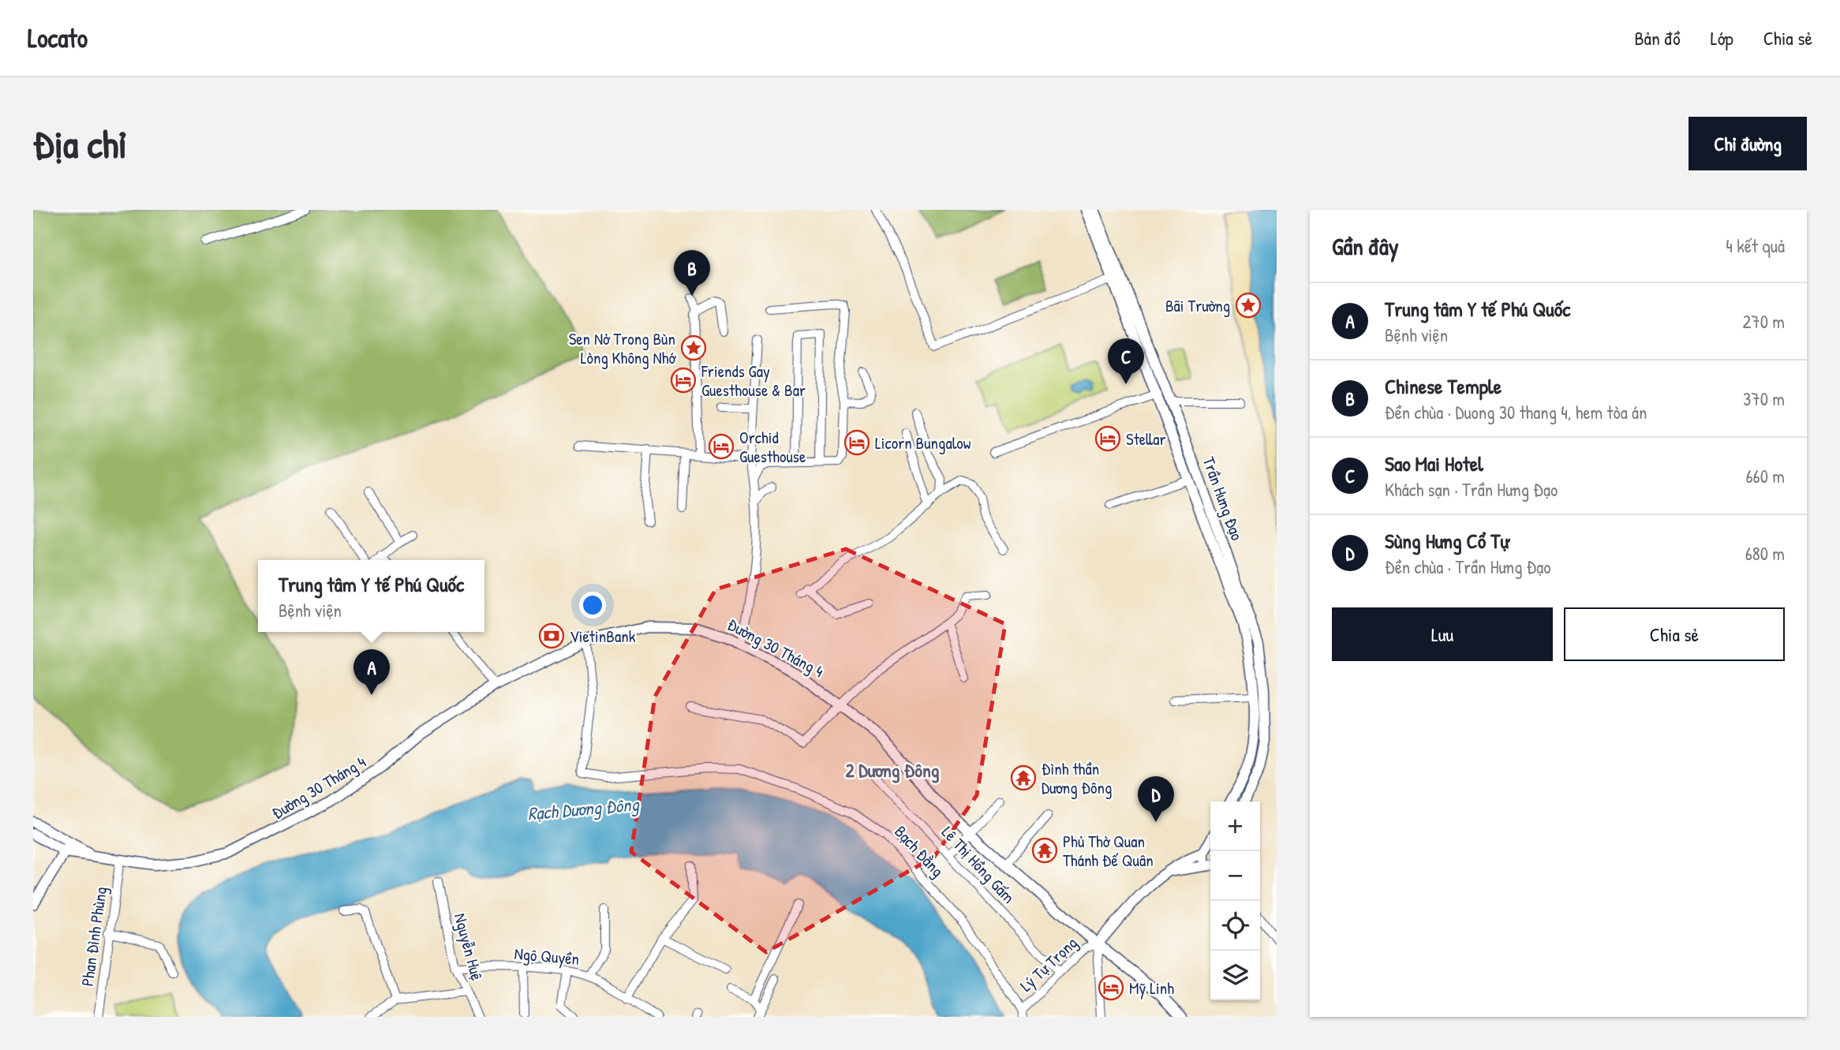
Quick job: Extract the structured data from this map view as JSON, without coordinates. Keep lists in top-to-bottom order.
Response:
{
  "streets": {
    "main road": ["Trần Hưng Đạo", "Đường 30 Tháng 4"],
    "street": [
      "Bạch Đằng",
      "Lê Thị Hồng Gấm",
      "Phan Đình Phùng",
      "Nguyễn Huệ",
      "Ngô Quyền",
      "Lý Tự Trọng"
    ]
  },
  "crossings": [
    ["Đường 30 Tháng 4", "Bạch Đằng"],
    ["Đường 30 Tháng 4", "Phan Đình Phùng"],
    ["Đường 30 Tháng 4", "Lý Tự Trọng"],
    ["Bạch Đằng", "Lý Tự Trọng"],
    ["Lê Thị Hồng Gấm", "Lý Tự Trọng"],
    ["Nguyễn Huệ", "Ngô Quyền"]
  ],
  "districts": ["2 Dương Đông"],
  "water": ["Rạch Dương Đông"],
  "places": {
    "place": ["Bãi Trường", "Sen Nở Trong Bùn Lòng Không Nhớ"],
    "hotel": [
      "Friends Gay Guesthouse & Bar",
      "Stellar",
      "Licorn Bungalow",
      "Orchid Guesthouse",
      "Mỹ Linh"
    ],
    "bank": ["VietinBank"],
    "temple": ["Đình thần Dương Đông", "Phủ Thờ Quan Thánh Đế Quân"]
  },
  "page": {
    "header": "Locato",
    "nav": ["Bản đồ", "Lớp", "Chia sẻ"],
    "buttons": [
      "Chỉ đường",
      ["Lưu", "Chia sẻ"]
    ],
    "title": "Địa chỉ",
    "heading": ["Gần đây", "4 kết quả"],
    "pins": [
      "B",
      "C",
      "A",
      "D"
    ],
    "list": [
      {
        "mark": "A",
        "name": "Trung tâm Y tế Phú Quốc",
        "note": "Bệnh viện",
        "value": "270 m"
      },
      {
        "mark": "B",
        "name": "Chinese Temple",
        "note": "Đền chùa · Duong 30 thang 4, hem tòa án",
        "value": "370 m"
      },
      {
        "mark": "C",
        "name": "Sao Mai Hotel",
        "note": "Khách sạn · Trần Hưng Đạo",
        "value": "660 m"
      },
      {
        "mark": "D",
        "name": "Sùng Hưng Cổ Tự",
        "note": "Đền chùa · Trần Hưng Đạo",
        "value": "680 m"
      }
    ],
    "popup": ["Trung tâm Y tế Phú Quốc", "Bệnh viện"],
    "map_buttons": ["+", "−"]
  }
}
